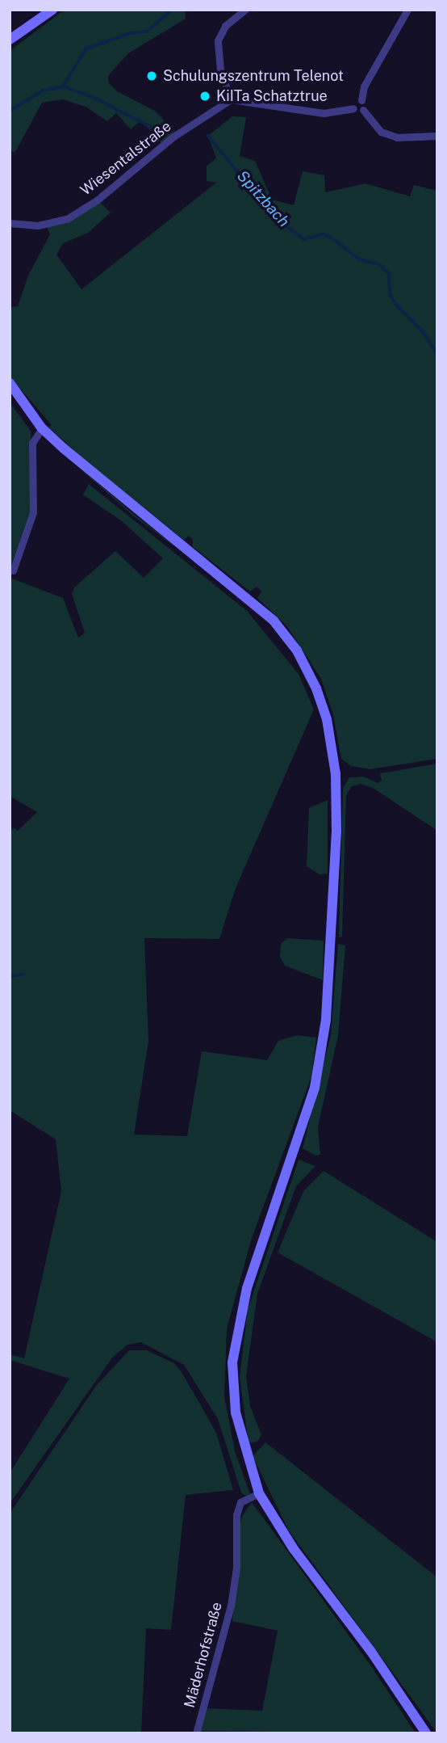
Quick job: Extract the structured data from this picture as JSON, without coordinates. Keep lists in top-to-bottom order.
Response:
{
  "streets": {
    "street": ["Wiesentalstraße", "Mäderhofstraße"]
  },
  "water": ["Spitzbach"],
  "places": ["Schulungszentrum Telenot", "KiITa Schatztrue"]
}
